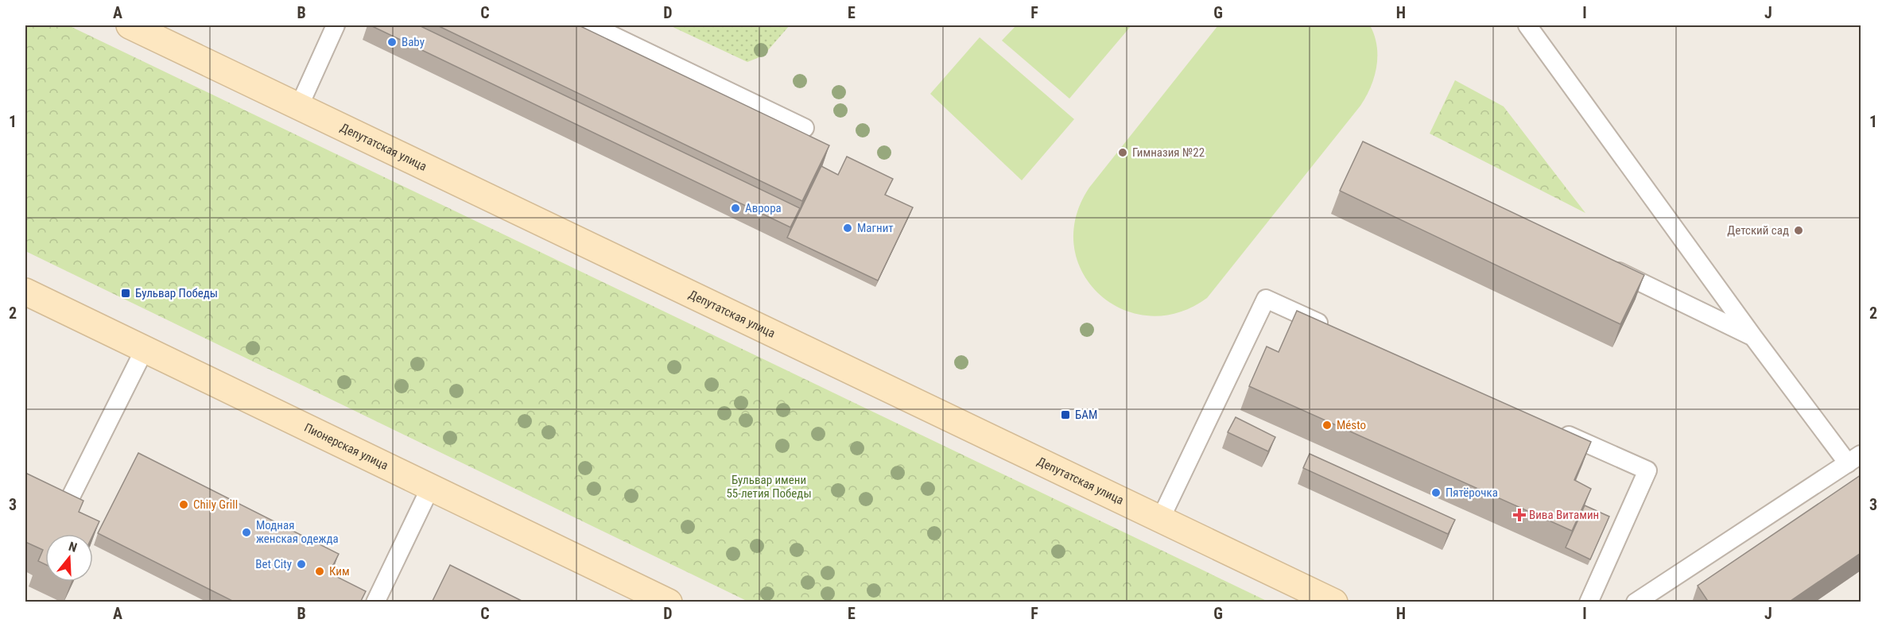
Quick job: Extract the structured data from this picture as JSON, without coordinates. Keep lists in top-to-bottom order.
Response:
{
  "streets": {
    "main road": ["Депутатская улица", "Пионерская улица"]
  },
  "parks": ["Бульвар имени 55-летия Победы"],
  "places": {
    "other": [
      "Baby",
      "Гимназия №22",
      "Аврора",
      "Магнит",
      "Детский сад",
      "Mésto",
      "Пятёрочка",
      "Chily Grill",
      "Модная женская одежда",
      "Bet City",
      "Ким"
    ],
    "transit": ["Бульвар Победы", "БАМ"],
    "health": ["Вива Витамин"]
  },
  "north": "top",
  "grid": {
    "columns": [
      "A",
      "B",
      "C",
      "D",
      "E",
      "F",
      "G",
      "H",
      "I",
      "J"
    ],
    "rows": ["1", "2", "3"]
  }
}
